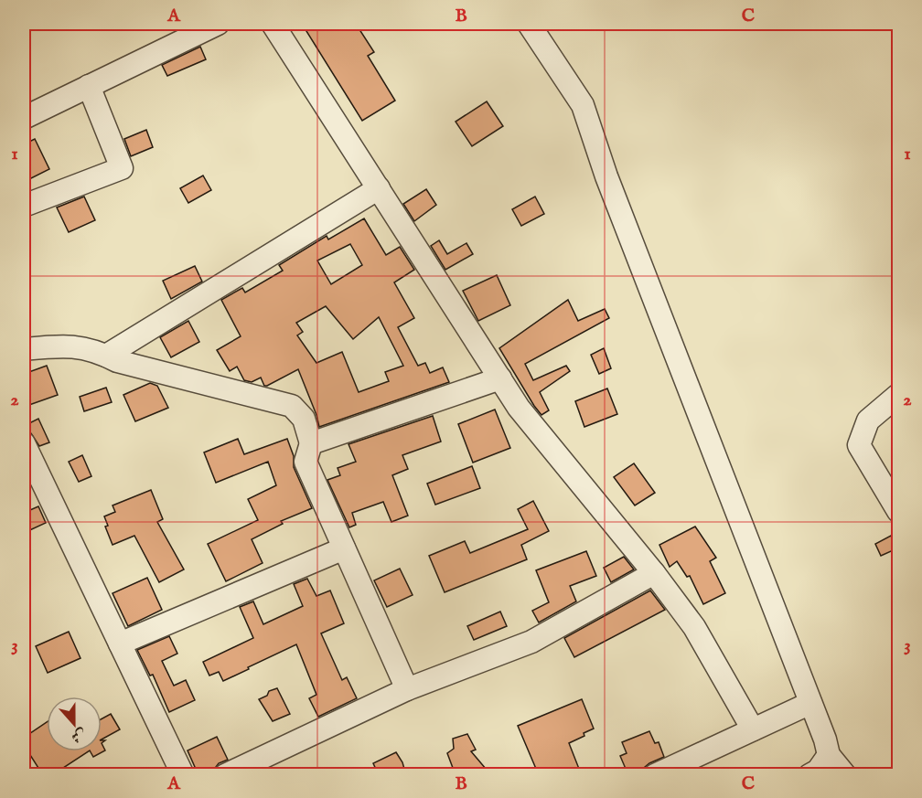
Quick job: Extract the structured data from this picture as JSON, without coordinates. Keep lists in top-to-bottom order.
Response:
{
  "north": "bottom",
  "grid": {
    "columns": ["A", "B", "C"],
    "rows": ["1", "2", "3"]
  }
}
